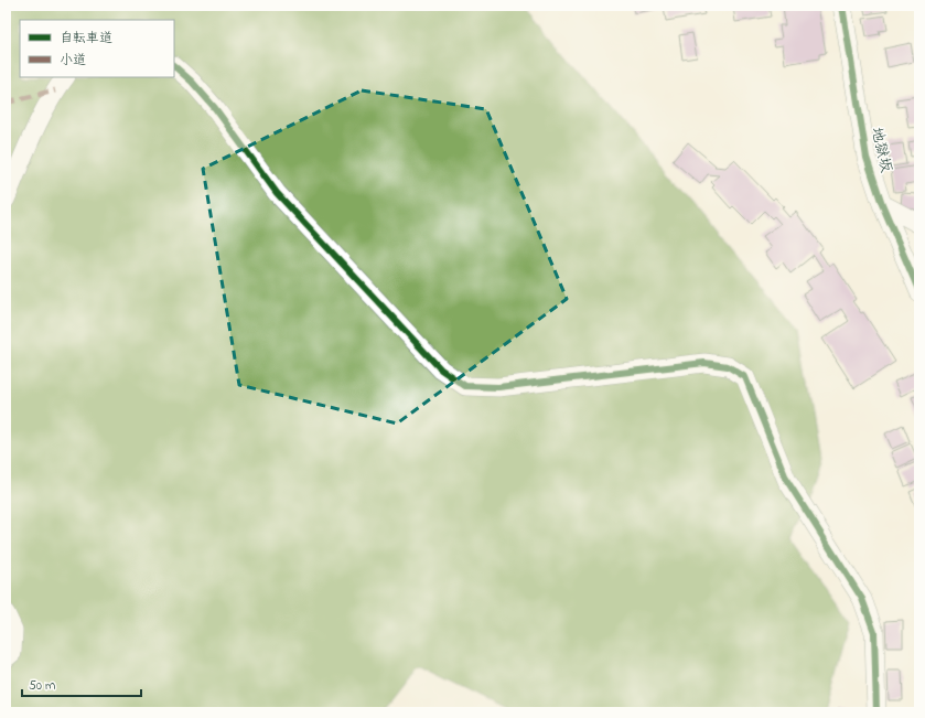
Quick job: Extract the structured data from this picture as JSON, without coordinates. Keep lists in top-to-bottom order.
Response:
{
  "streets": {
    "street": ["地獄坂"]
  },
  "legend": ["自転車道", "小道"],
  "scale_bar": "50 m"
}
